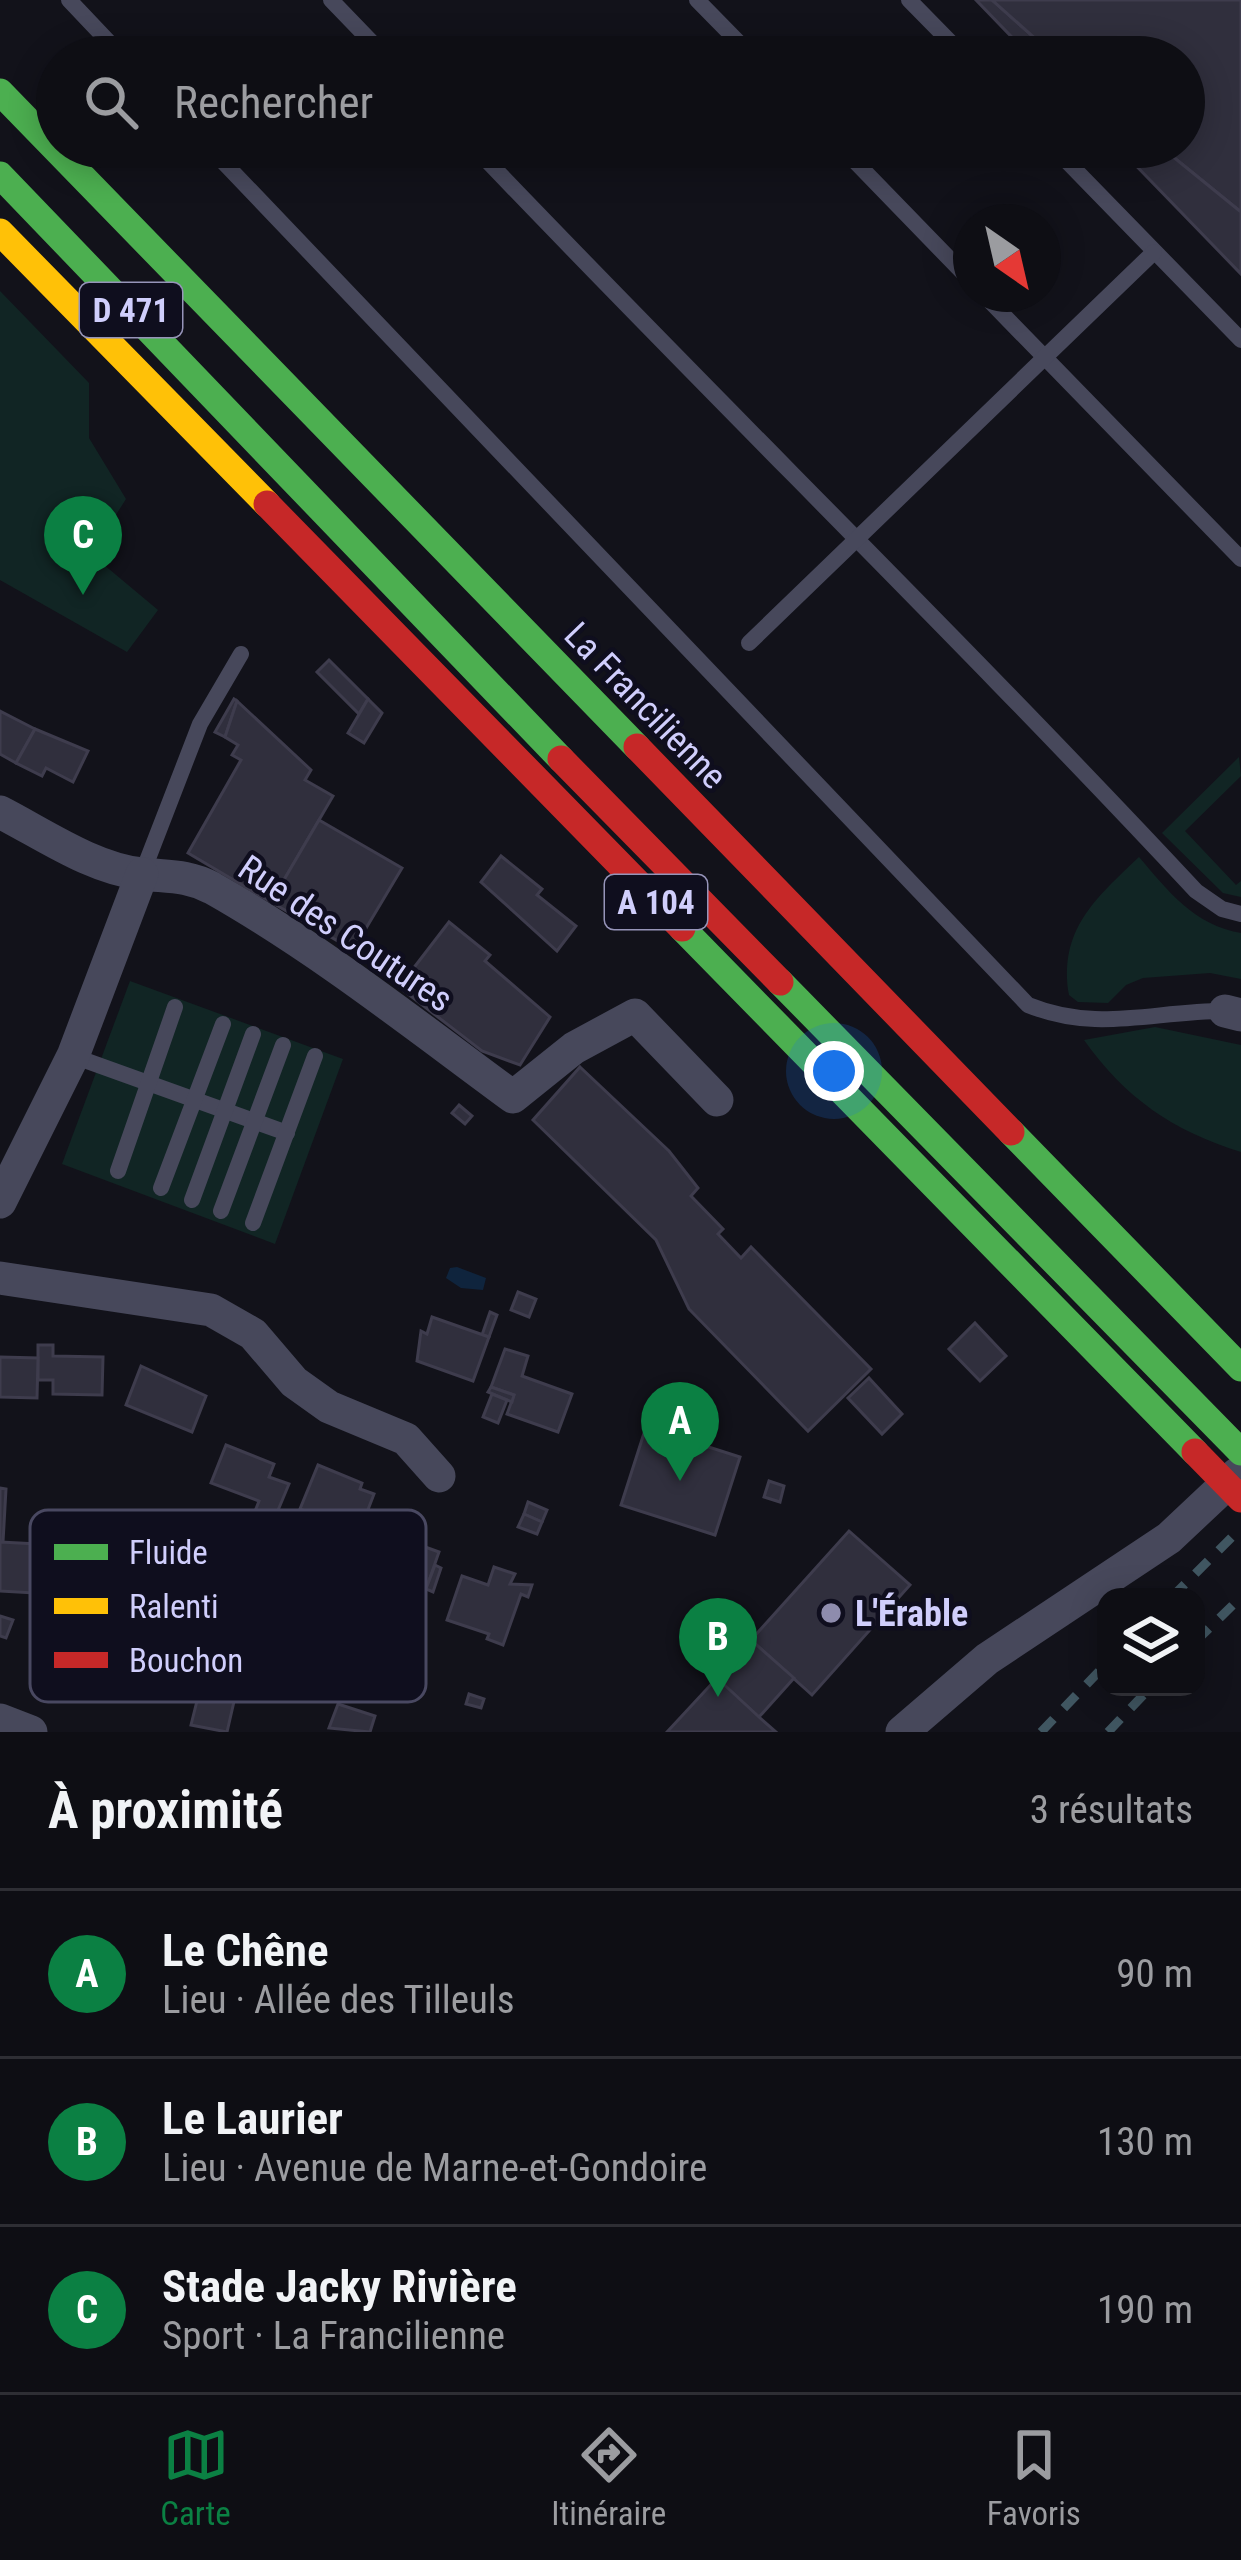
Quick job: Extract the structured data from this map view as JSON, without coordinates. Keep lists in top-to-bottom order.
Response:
{
  "streets": {
    "main road": ["D 471", "La Francilienne", "A 104"],
    "street": ["Rue des Coutures"]
  },
  "places": ["L'Érable"],
  "legend": ["Fluide", "Ralenti", "Bouchon"],
  "north": "bottom right",
  "page": {
    "search": "Rechercher",
    "pins": ["C", "A", "B"],
    "heading": ["À proximité", "3 résultats"],
    "list": [
      {
        "mark": "A",
        "name": "Le Chêne",
        "note": "Lieu · Allée des Tilleuls",
        "value": "90 m"
      },
      {
        "mark": "B",
        "name": "Le Laurier",
        "note": "Lieu · Avenue de Marne-et-Gondoire",
        "value": "130 m"
      },
      {
        "mark": "C",
        "name": "Stade Jacky Rivière",
        "note": "Sport · La Francilienne",
        "value": "190 m"
      }
    ],
    "nav": ["Carte", "Itinéraire", "Favoris"]
  }
}
